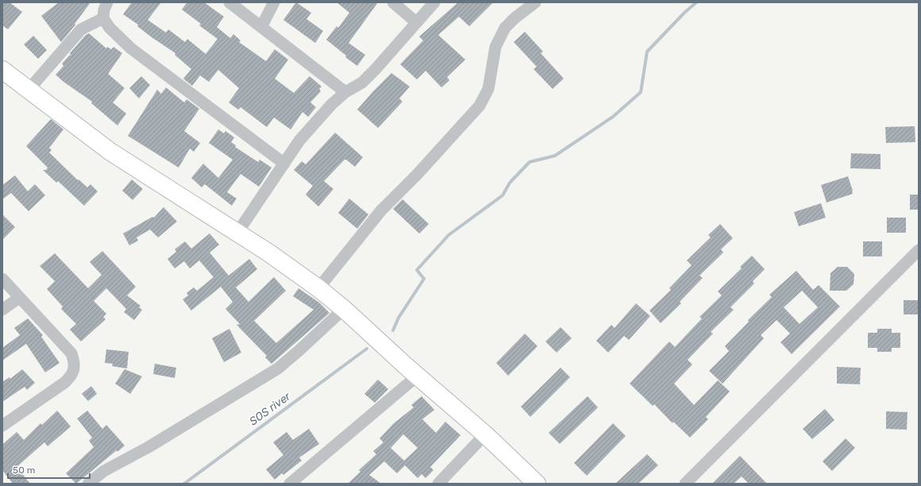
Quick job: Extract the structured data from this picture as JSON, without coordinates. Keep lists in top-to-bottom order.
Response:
{
  "water": ["SOS river"],
  "scale_bar": "50 m"
}
